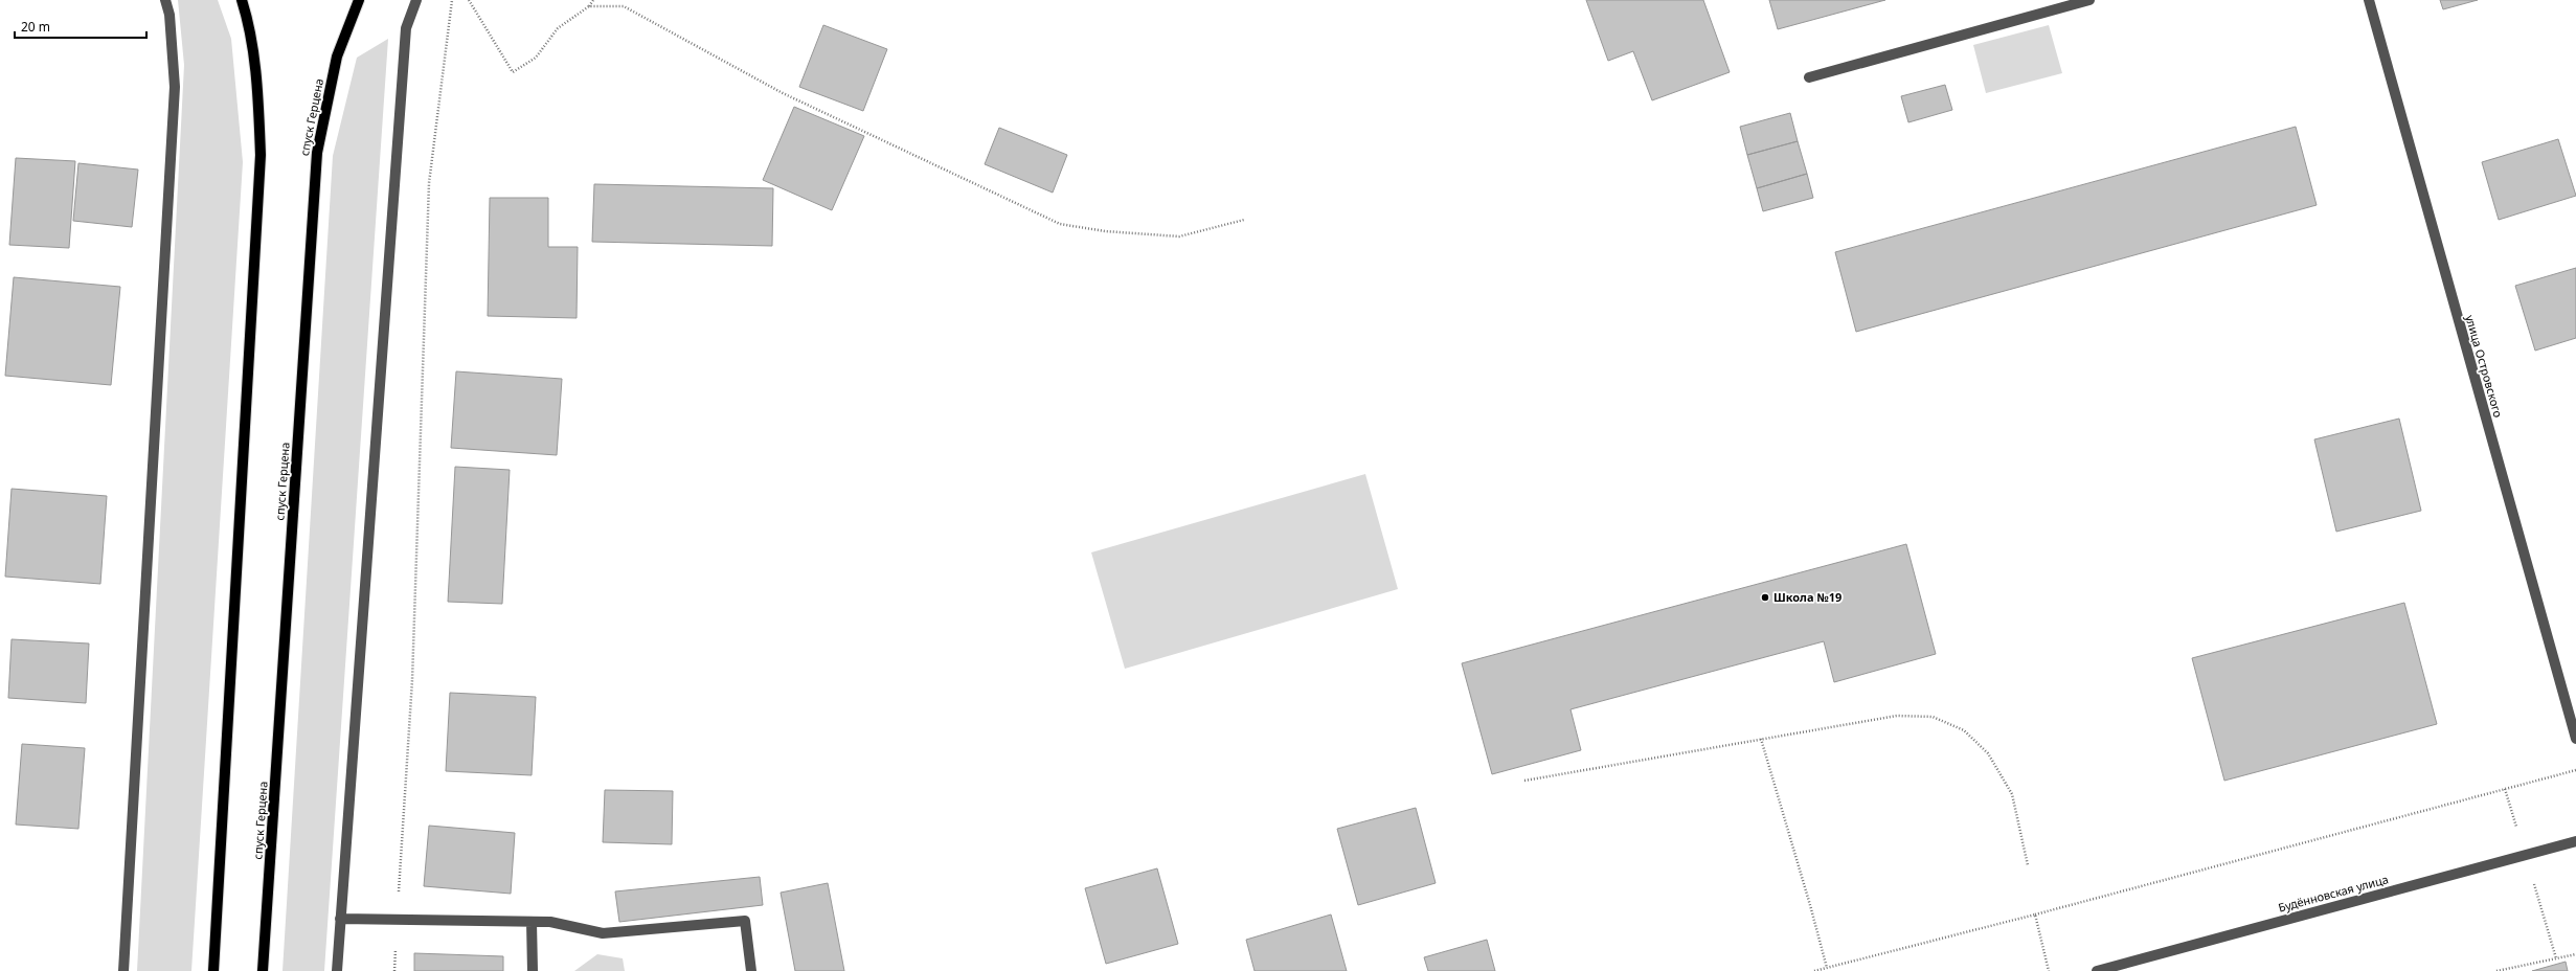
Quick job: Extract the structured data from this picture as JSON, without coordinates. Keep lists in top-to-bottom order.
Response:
{
  "streets": {
    "main road": ["спуск Герцена"],
    "street": ["улица Островского", "Будённовская улица"]
  },
  "places": ["Школа №19"],
  "scale_bar": "20 m"
}
